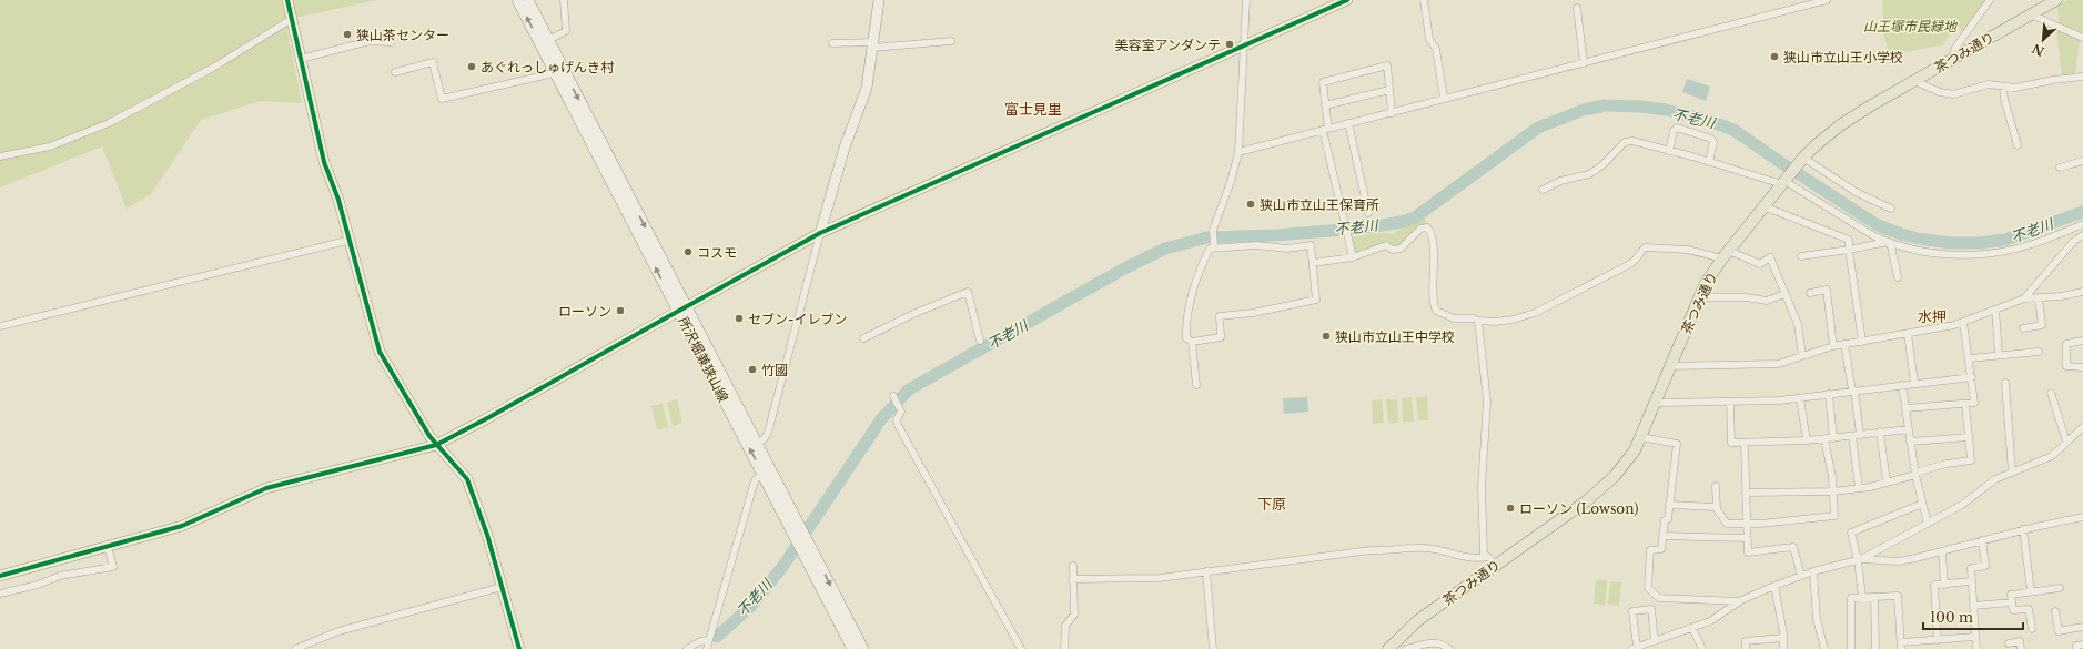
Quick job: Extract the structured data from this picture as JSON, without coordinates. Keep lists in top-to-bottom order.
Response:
{
  "streets": {
    "main road": ["茶つみ通り"],
    "street": ["所沢堀兼狭山線"]
  },
  "districts": ["富士見里", "水押", "下原"],
  "water": ["不老川"],
  "parks": ["山王塚市民緑地"],
  "places": [
    "狭山茶センター",
    "美容室アンダンテ",
    "狭山市立山王小学校",
    "あぐれっしゅげんき村",
    "狭山市立山王保育所",
    "コスモ",
    "ローソン",
    "セブン-イレブン",
    "狭山市立山王中学校",
    "竹國",
    "ローソン (Lowson)"
  ],
  "scale_bar": "100 m",
  "north": "bottom left"
}
